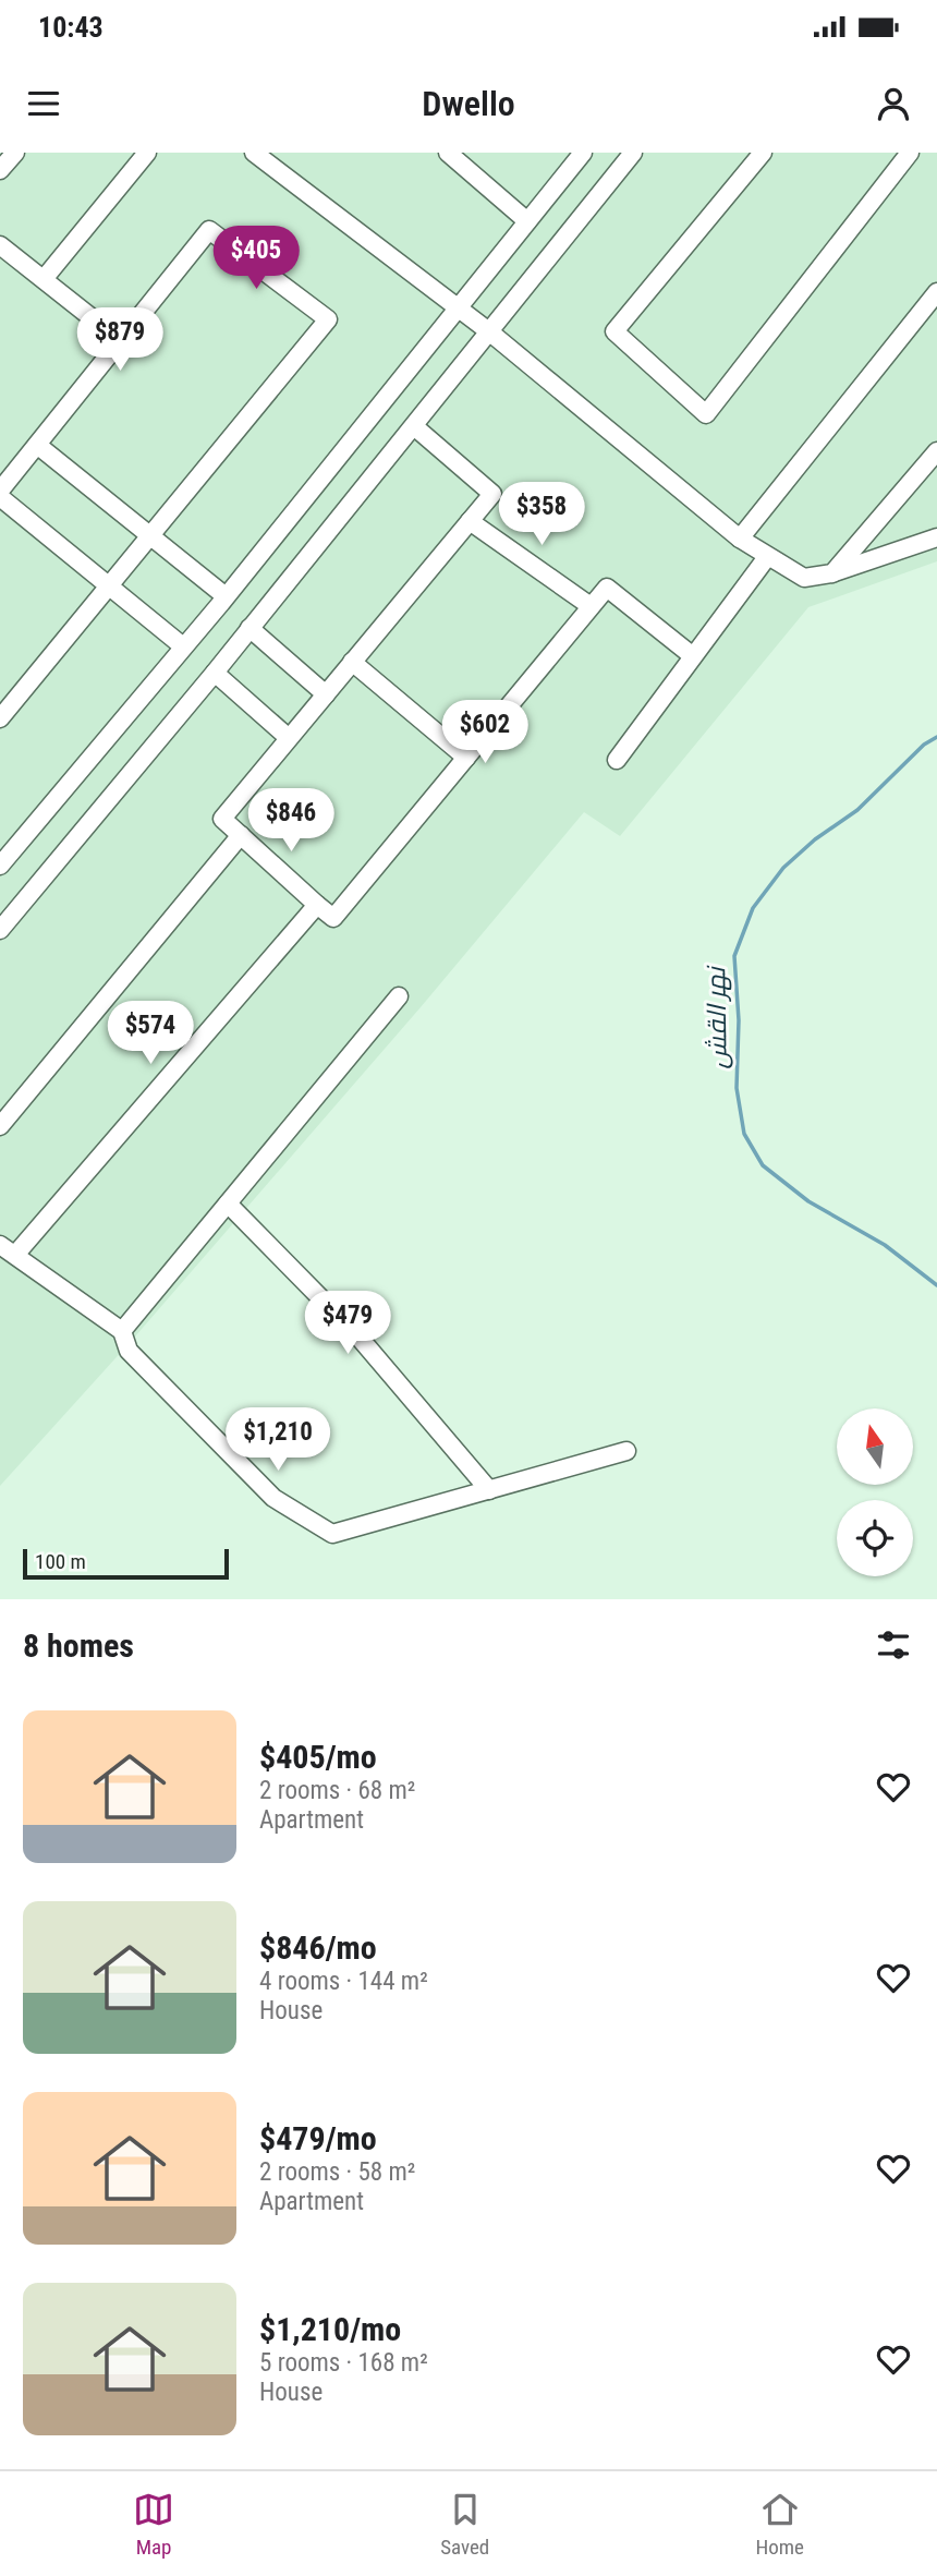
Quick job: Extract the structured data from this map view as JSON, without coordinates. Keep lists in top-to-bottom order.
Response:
{
  "water": ["نهر القش"],
  "scale_bar": "100 m",
  "north": "top",
  "page": {
    "status": "10:43",
    "header": "Dwello",
    "price": [
      "$405",
      "$879",
      "$358",
      "$602",
      "$846",
      "$574",
      "$479",
      "$1,210"
    ],
    "scale": "100 m",
    "heading": "8 homes",
    "list": [
      {
        "name": "$405/mo",
        "note": "2 rooms · 68 m² · Apartment"
      },
      {
        "name": "$846/mo",
        "note": "4 rooms · 144 m² · House"
      },
      {
        "name": "$479/mo",
        "note": "2 rooms · 58 m² · Apartment"
      },
      {
        "name": "$1,210/mo",
        "note": "5 rooms · 168 m² · House"
      }
    ],
    "tabs": ["Map", "Saved", "Home"]
  }
}
